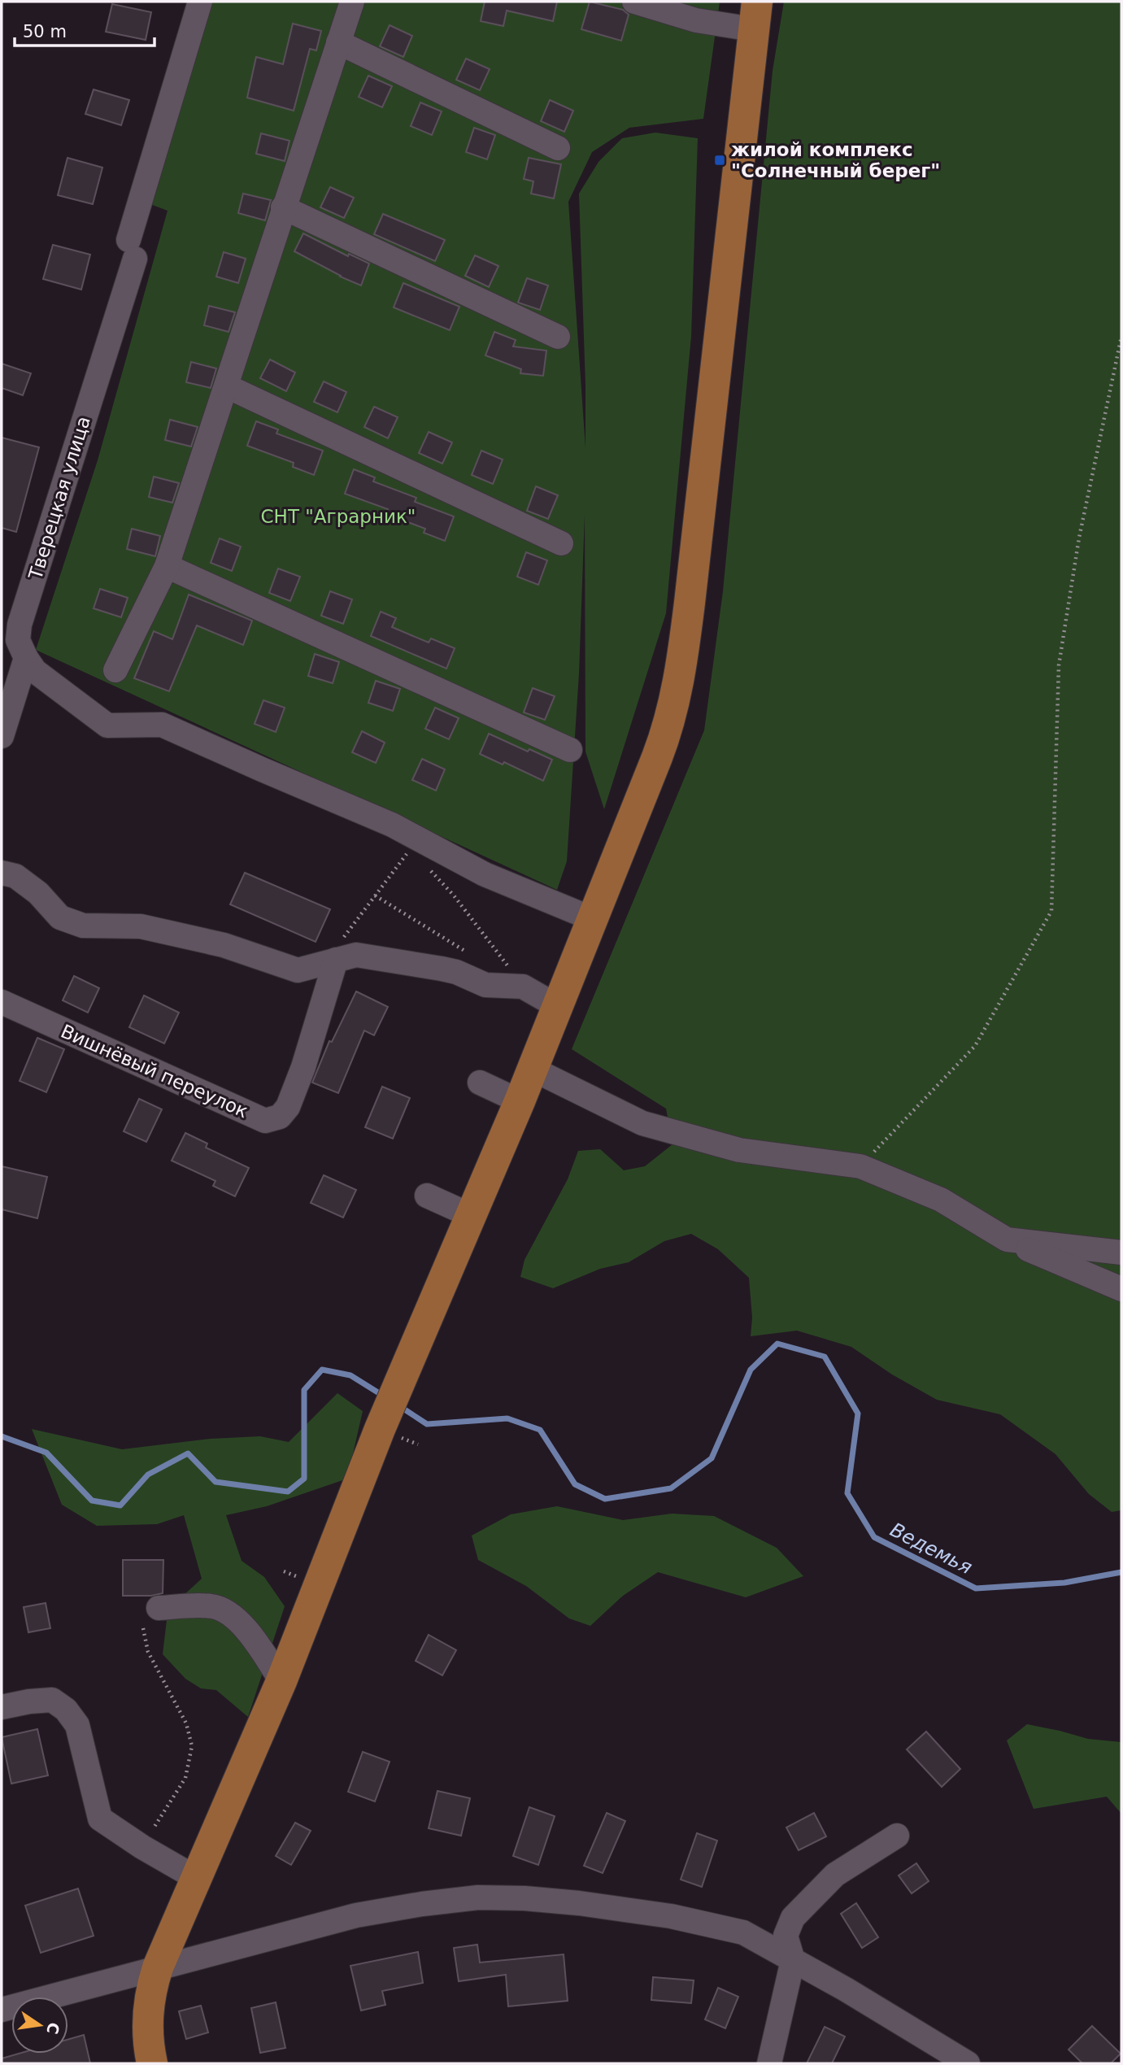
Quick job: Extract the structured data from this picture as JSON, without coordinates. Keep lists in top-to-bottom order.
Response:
{
  "streets": {
    "street": ["Тверецкая улица", "Вишнёвый переулок"]
  },
  "water": ["Ведемья"],
  "parks": ["СНТ \"Аграрник\""],
  "places": {
    "transit": ["жилой комплекс \"Солнечный берег\""]
  },
  "scale_bar": "50 m",
  "north": "right"
}
